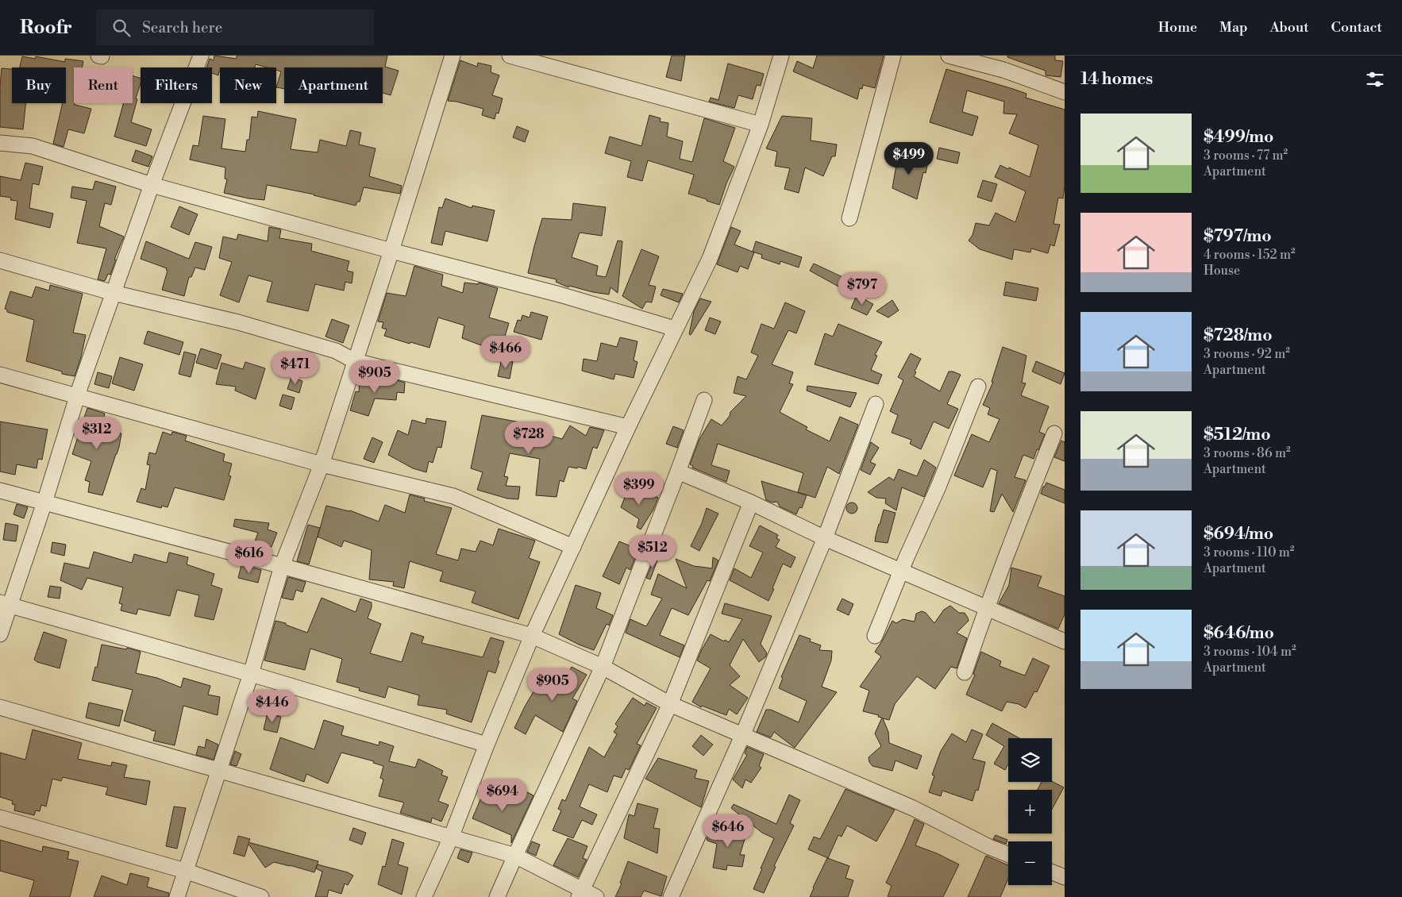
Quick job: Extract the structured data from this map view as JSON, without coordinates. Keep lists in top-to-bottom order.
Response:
{
  "page": {
    "header": "Roofr",
    "search": "Search here",
    "nav": [
      "Home",
      "Map",
      "About",
      "Contact"
    ],
    "heading": "14 homes",
    "chip": [
      "Buy",
      "Rent",
      "Filters",
      "New",
      "Apartment"
    ],
    "list": [
      {
        "name": "$499/mo",
        "note": "3 rooms · 77 m² · Apartment"
      },
      {
        "name": "$797/mo",
        "note": "4 rooms · 152 m² · House"
      },
      {
        "name": "$728/mo",
        "note": "3 rooms · 92 m² · Apartment"
      },
      {
        "name": "$512/mo",
        "note": "3 rooms · 86 m² · Apartment"
      },
      {
        "name": "$694/mo",
        "note": "3 rooms · 110 m² · Apartment"
      },
      {
        "name": "$646/mo",
        "note": "3 rooms · 104 m² · Apartment"
      }
    ],
    "price": [
      "$499",
      "$797",
      "$466",
      "$471",
      "$905",
      "$312",
      "$728",
      "$399",
      "$512",
      "$616",
      "$905",
      "$446",
      "$694",
      "$646"
    ],
    "map_buttons": ["+", "−"]
  }
}
